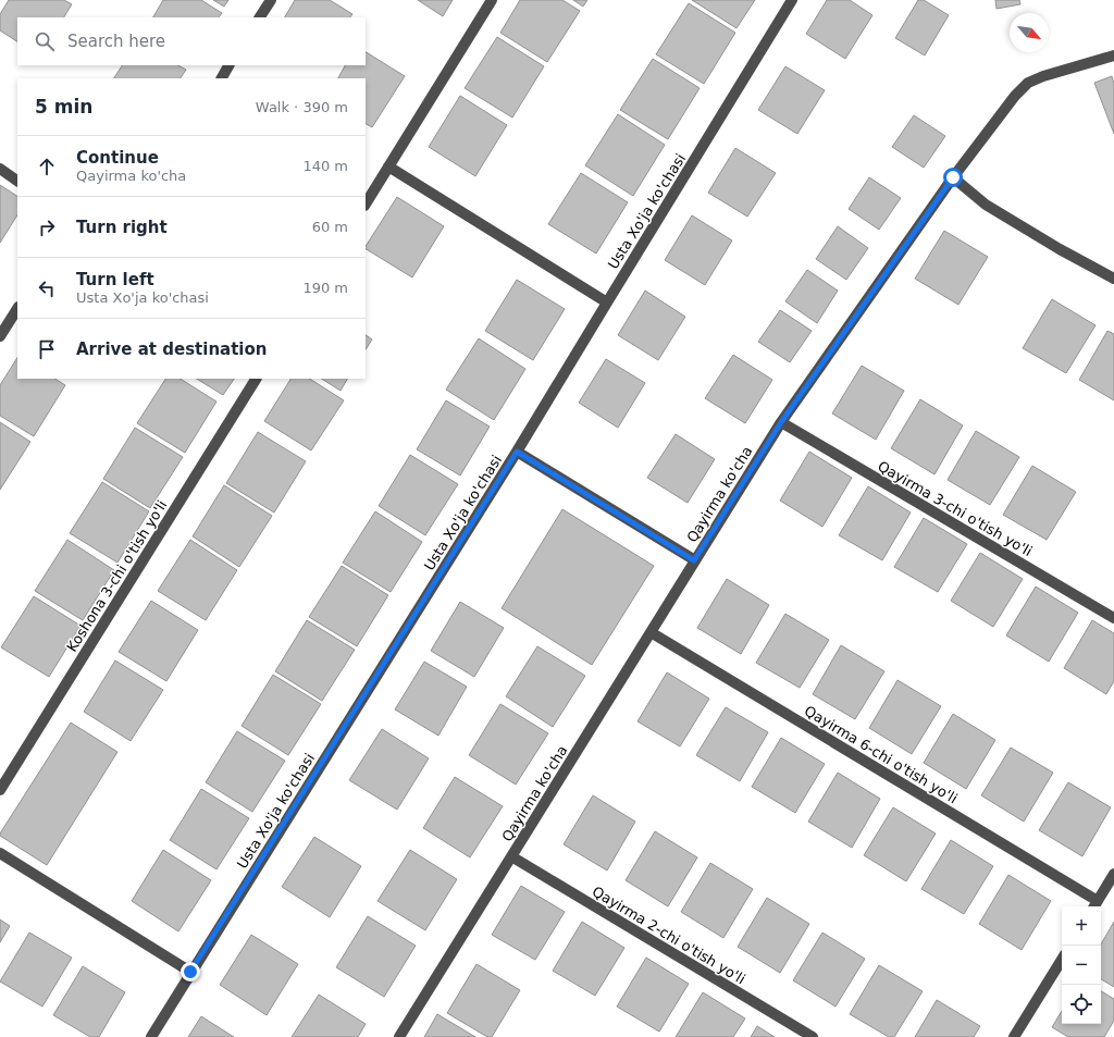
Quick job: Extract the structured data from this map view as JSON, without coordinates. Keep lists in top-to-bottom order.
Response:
{
  "streets": {
    "street": [
      "Usta Xo'ja ko'chasi",
      "Qayirma ko'cha",
      "Qayirma 3-chi o'tish yo'li",
      "Koshona 3-chi o'tish yo'li",
      "Qayirma 6-chi o'tish yo'li",
      "Qayirma 2-chi o'tish yo'li"
    ]
  },
  "crossings": [
    ["Qayirma ko'cha", "Qayirma 3-chi o'tish yo'li"],
    ["Qayirma ko'cha", "Qayirma 6-chi o'tish yo'li"],
    ["Qayirma ko'cha", "Qayirma 2-chi o'tish yo'li"]
  ],
  "north": "bottom right",
  "page": {
    "search": "Search here",
    "heading": ["5 min", "Walk · 390 m"],
    "list": [
      ["Continue", "Qayirma ko'cha", "140 m"],
      ["Turn right", "60 m"],
      ["Turn left", "Usta Xo'ja ko'chasi", "190 m"],
      "Arrive at destination"
    ],
    "map_buttons": ["+", "−"]
  }
}
